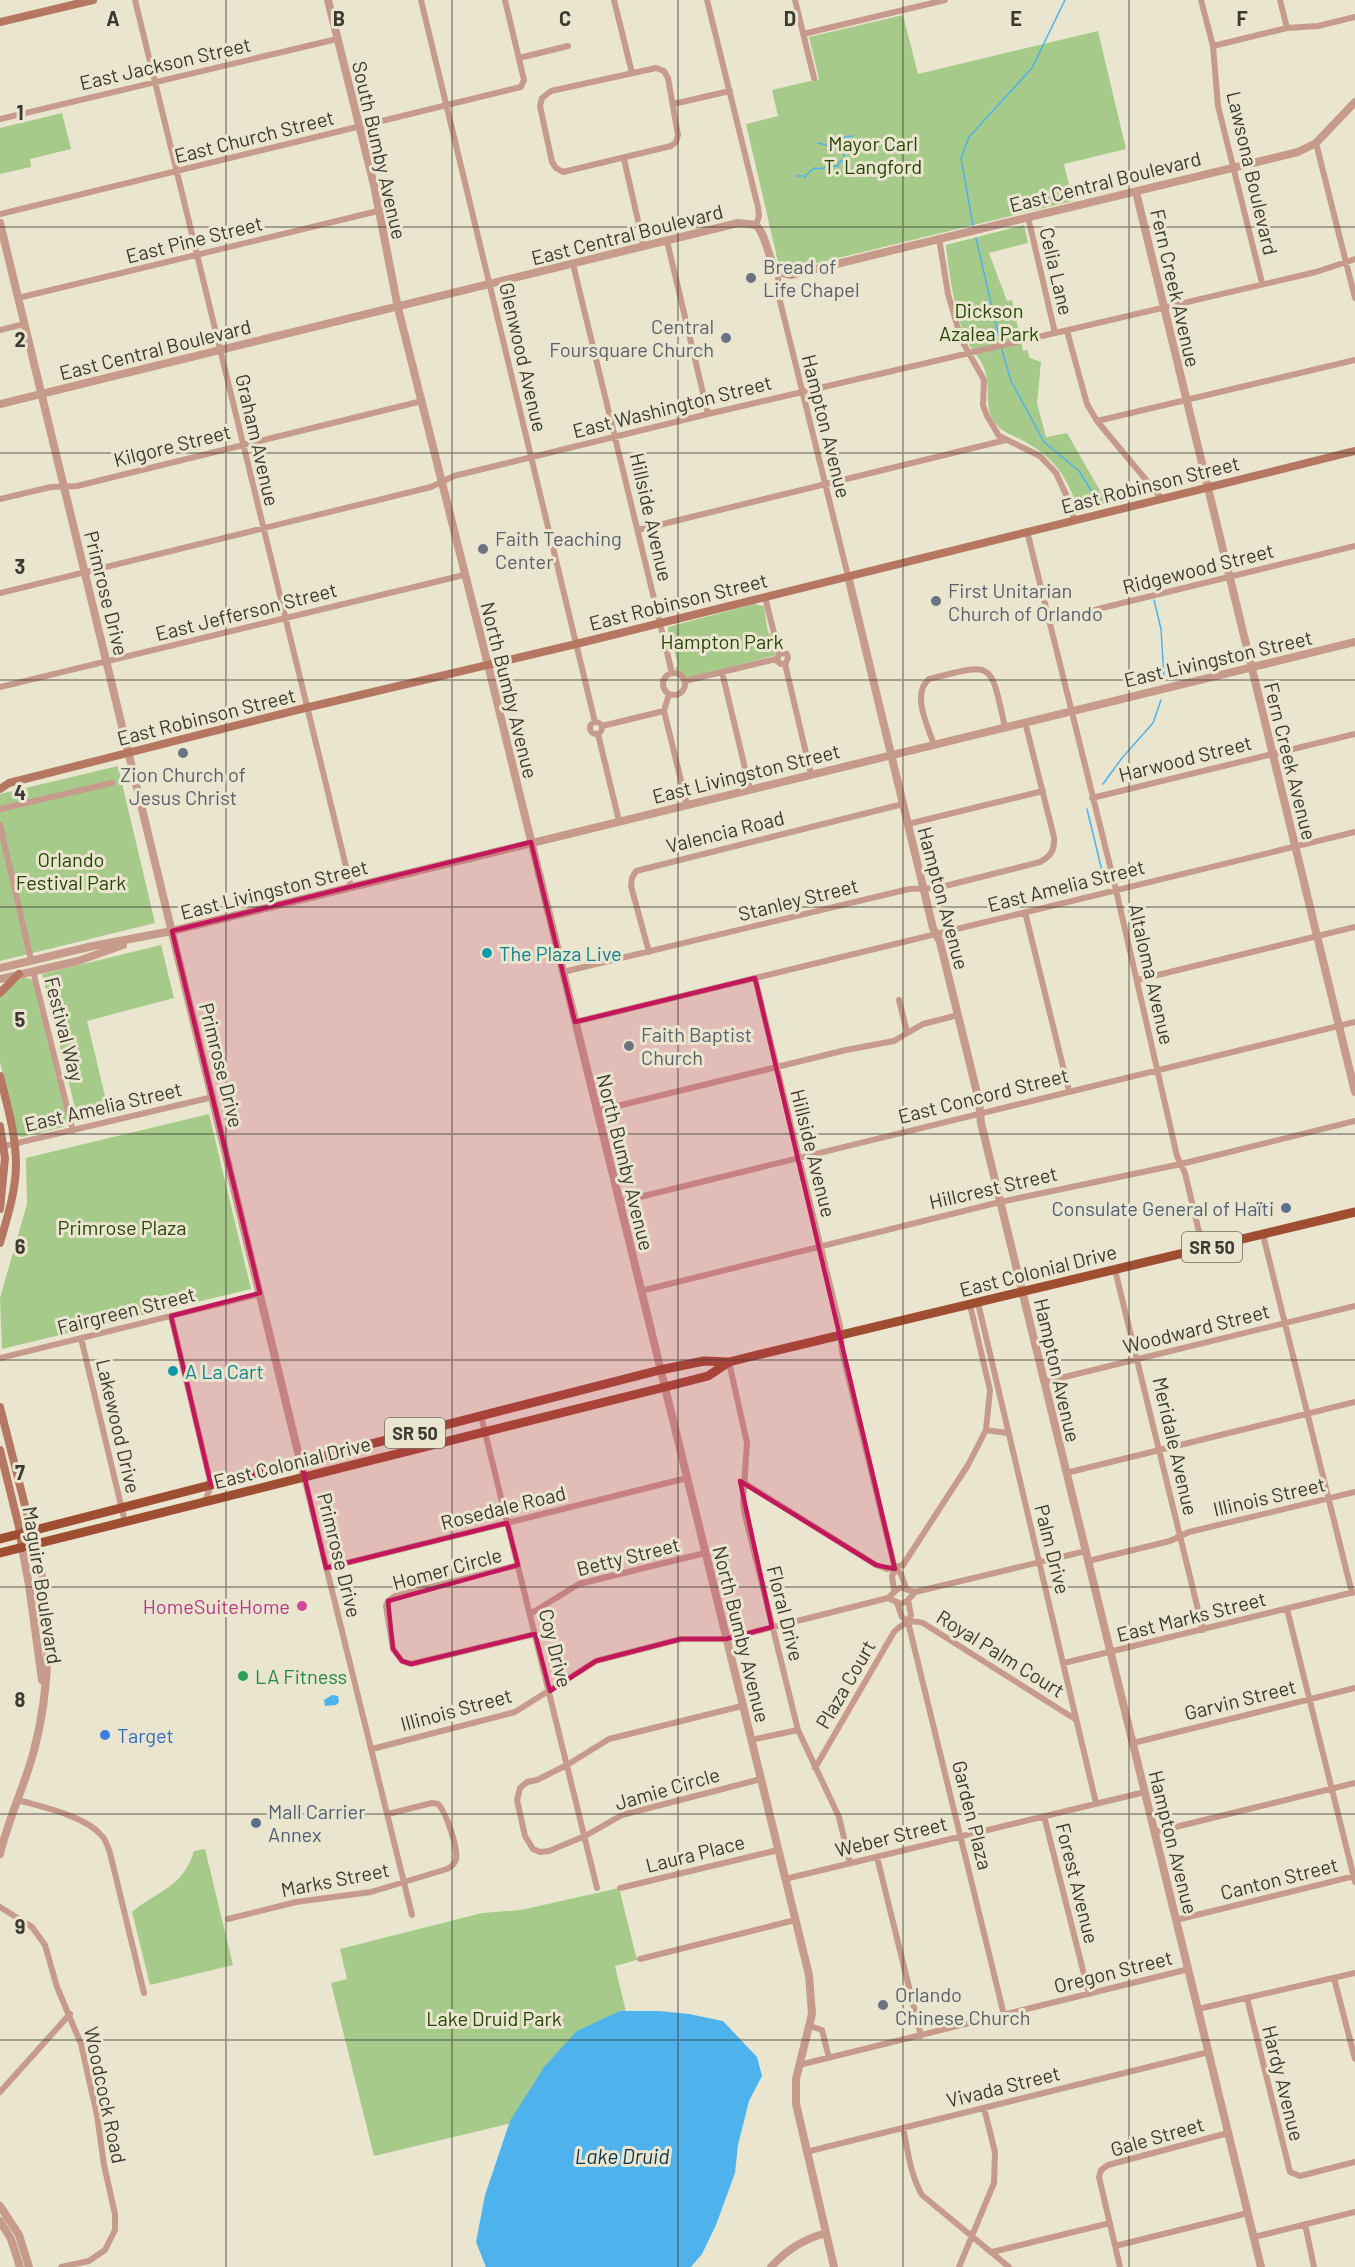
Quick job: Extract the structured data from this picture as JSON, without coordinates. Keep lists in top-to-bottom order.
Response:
{
  "streets": {
    "highway": ["SR 50", "East Colonial Drive"],
    "main road": ["East Robinson Street", "Maguire Boulevard"],
    "street": [
      "East Jackson Street",
      "East Church Street",
      "South Bumby Avenue",
      "Lawsona Boulevard",
      "East Central Boulevard",
      "East Pine Street",
      "Celia Lane",
      "Fern Creek Avenue",
      "Glenwood Avenue",
      "East Washington Street",
      "Hampton Avenue",
      "Graham Avenue",
      "Kilgore Street",
      "Hillside Avenue",
      "Ridgewood Street",
      "Primrose Drive",
      "East Jefferson Street",
      "East Livingston Street",
      "North Bumby Avenue",
      "Harwood Street",
      "Valencia Road",
      "East Amelia Street",
      "Stanley Street",
      "Altaloma Avenue",
      "Festival Way",
      "East Concord Street",
      "Hillcrest Street",
      "Fairgreen Street",
      "Woodward Street",
      "Lakewood Drive",
      "Meridale Avenue",
      "Illinois Street",
      "Rosedale Road",
      "Palm Drive",
      "Betty Street",
      "Homer Circle",
      "Floral Drive",
      "East Marks Street",
      "Coy Drive",
      "Royal Palm Court",
      "Plaza Court",
      "Garvin Street",
      "Jamie Circle",
      "Garden Plaza",
      "Weber Street",
      "Laura Place",
      "Canton Street",
      "Marks Street",
      "Forest Avenue",
      "Oregon Street",
      "Hardy Avenue",
      "Vivada Street",
      "Woodcock Road",
      "Gale Street"
    ]
  },
  "crossings": [
    ["East Jackson Street", "South Bumby Avenue"],
    ["East Jackson Street", "Graham Avenue"],
    ["East Church Street", "South Bumby Avenue"],
    ["East Church Street", "Glenwood Avenue"],
    ["East Church Street", "Graham Avenue"],
    ["South Bumby Avenue", "East Central Boulevard"],
    ["South Bumby Avenue", "East Pine Street"],
    ["South Bumby Avenue", "North Bumby Avenue"],
    ["Lawsona Boulevard", "East Central Boulevard"],
    ["Lawsona Boulevard", "East Washington Street"],
    ["East Central Boulevard", "Celia Lane"],
    ["East Central Boulevard", "Fern Creek Avenue"],
    ["East Central Boulevard", "Glenwood Avenue"],
    ["East Central Boulevard", "Hampton Avenue"],
    ["East Central Boulevard", "Graham Avenue"],
    ["East Central Boulevard", "Hillside Avenue"],
    ["East Central Boulevard", "Primrose Drive"],
    ["East Central Boulevard", "North Bumby Avenue"],
    ["East Pine Street", "Graham Avenue"],
    ["East Pine Street", "Primrose Drive"],
    ["Celia Lane", "East Washington Street"],
    ["Celia Lane", "East Robinson Street"],
    ["Fern Creek Avenue", "East Washington Street"],
    ["Fern Creek Avenue", "East Robinson Street"],
    ["Fern Creek Avenue", "Ridgewood Street"],
    ["Fern Creek Avenue", "East Livingston Street"],
    ["Fern Creek Avenue", "Harwood Street"],
    ["Fern Creek Avenue", "East Amelia Street"],
    ["Fern Creek Avenue", "East Concord Street"],
    ["Glenwood Avenue", "East Washington Street"],
    ["Glenwood Avenue", "East Robinson Street"],
    ["East Washington Street", "Hampton Avenue"],
    ["East Washington Street", "Graham Avenue"],
    ["East Washington Street", "Hillside Avenue"],
    ["East Washington Street", "Primrose Drive"],
    ["East Washington Street", "North Bumby Avenue"],
    ["Hampton Avenue", "East Robinson Street"],
    ["Hampton Avenue", "East Livingston Street"],
    ["Hampton Avenue", "Valencia Road"],
    ["Hampton Avenue", "East Amelia Street"],
    ["Hampton Avenue", "Stanley Street"],
    ["Hampton Avenue", "East Concord Street"],
    ["Hampton Avenue", "Hillcrest Street"],
    ["Hampton Avenue", "East Colonial Drive"],
    ["Hampton Avenue", "Woodward Street"],
    ["Hampton Avenue", "Illinois Street"],
    ["Hampton Avenue", "East Marks Street"],
    ["Hampton Avenue", "Garvin Street"],
    ["Hampton Avenue", "Weber Street"],
    ["Hampton Avenue", "Canton Street"],
    ["Hampton Avenue", "Oregon Street"],
    ["Hampton Avenue", "Vivada Street"],
    ["Hampton Avenue", "Gale Street"],
    ["Graham Avenue", "Kilgore Street"],
    ["Graham Avenue", "East Robinson Street"],
    ["Graham Avenue", "East Jefferson Street"],
    ["Graham Avenue", "East Livingston Street"],
    ["Kilgore Street", "Primrose Drive"],
    ["Kilgore Street", "North Bumby Avenue"],
    ["East Robinson Street", "Hillside Avenue"],
    ["East Robinson Street", "Primrose Drive"],
    ["East Robinson Street", "North Bumby Avenue"],
    ["East Robinson Street", "Altaloma Avenue"],
    ["Hillside Avenue", "East Amelia Street"],
    ["Hillside Avenue", "East Concord Street"],
    ["Hillside Avenue", "Hillcrest Street"],
    ["Hillside Avenue", "East Colonial Drive"],
    ["Ridgewood Street", "Altaloma Avenue"],
    ["Primrose Drive", "East Jefferson Street"],
    ["Primrose Drive", "East Livingston Street"],
    ["Primrose Drive", "East Amelia Street"],
    ["Primrose Drive", "East Colonial Drive"],
    ["Primrose Drive", "Fairgreen Street"],
    ["Primrose Drive", "Illinois Street"],
    ["Primrose Drive", "Rosedale Road"],
    ["Primrose Drive", "Marks Street"],
    ["East Jefferson Street", "North Bumby Avenue"],
    ["East Livingston Street", "North Bumby Avenue"],
    ["East Livingston Street", "Altaloma Avenue"],
    ["East Livingston Street", "Festival Way"],
    ["North Bumby Avenue", "East Amelia Street"],
    ["North Bumby Avenue", "Stanley Street"],
    ["North Bumby Avenue", "East Concord Street"],
    ["North Bumby Avenue", "Hillcrest Street"],
    ["North Bumby Avenue", "East Colonial Drive"],
    ["North Bumby Avenue", "Illinois Street"],
    ["North Bumby Avenue", "Rosedale Road"],
    ["North Bumby Avenue", "Betty Street"],
    ["North Bumby Avenue", "Jamie Circle"],
    ["North Bumby Avenue", "Weber Street"],
    ["North Bumby Avenue", "Laura Place"],
    ["North Bumby Avenue", "Oregon Street"],
    ["North Bumby Avenue", "Vivada Street"],
    ["Harwood Street", "Altaloma Avenue"],
    ["Valencia Road", "Stanley Street"],
    ["East Amelia Street", "Altaloma Avenue"],
    ["East Amelia Street", "Festival Way"],
    ["Altaloma Avenue", "East Concord Street"],
    ["Altaloma Avenue", "Hillcrest Street"],
    ["Altaloma Avenue", "East Colonial Drive"],
    ["East Colonial Drive", "Lakewood Drive"],
    ["East Colonial Drive", "Meridale Avenue"],
    ["East Colonial Drive", "Palm Drive"],
    ["East Colonial Drive", "Maguire Boulevard"],
    ["East Colonial Drive", "Floral Drive"],
    ["East Colonial Drive", "Coy Drive"],
    ["Fairgreen Street", "Lakewood Drive"],
    ["Woodward Street", "Meridale Avenue"],
    ["Meridale Avenue", "Illinois Street"],
    ["Meridale Avenue", "East Marks Street"],
    ["Illinois Street", "Floral Drive"],
    ["Illinois Street", "Coy Drive"],
    ["Illinois Street", "Garden Plaza"],
    ["Rosedale Road", "Coy Drive"],
    ["Palm Drive", "East Marks Street"],
    ["Palm Drive", "Royal Palm Court"],
    ["Palm Drive", "Weber Street"],
    ["Betty Street", "Coy Drive"],
    ["Homer Circle", "Coy Drive"],
    ["Floral Drive", "Plaza Court"],
    ["Floral Drive", "Weber Street"],
    ["Coy Drive", "Jamie Circle"],
    ["Royal Palm Court", "Plaza Court"],
    ["Royal Palm Court", "Garden Plaza"],
    ["Plaza Court", "Garden Plaza"],
    ["Garden Plaza", "Weber Street"],
    ["Garden Plaza", "Oregon Street"],
    ["Weber Street", "Forest Avenue"],
    ["Forest Avenue", "Oregon Street"]
  ],
  "water": ["Lake Druid"],
  "parks": [
    "Mayor Carl T. Langford",
    "Dickson Azalea Park",
    "Hampton Park",
    "Orlando Festival Park",
    "Primrose Plaza",
    "Lake Druid Park"
  ],
  "places": [
    "Bread of Life Chapel",
    "Central Foursquare Church",
    "Faith Teaching Center",
    "First Unitarian Church of Orlando",
    "Zion Church of Jesus Christ",
    "The Plaza Live",
    "Faith Baptist Church",
    "Consulate General of Haïti",
    "A La Cart",
    "HomeSuiteHome",
    "LA Fitness",
    "Target",
    "Mall Carrier Annex",
    "Orlando Chinese Church"
  ],
  "grid": {
    "columns": [
      "A",
      "B",
      "C",
      "D",
      "E",
      "F"
    ],
    "rows": [
      "1",
      "2",
      "3",
      "4",
      "5",
      "6",
      "7",
      "8",
      "9"
    ]
  }
}
